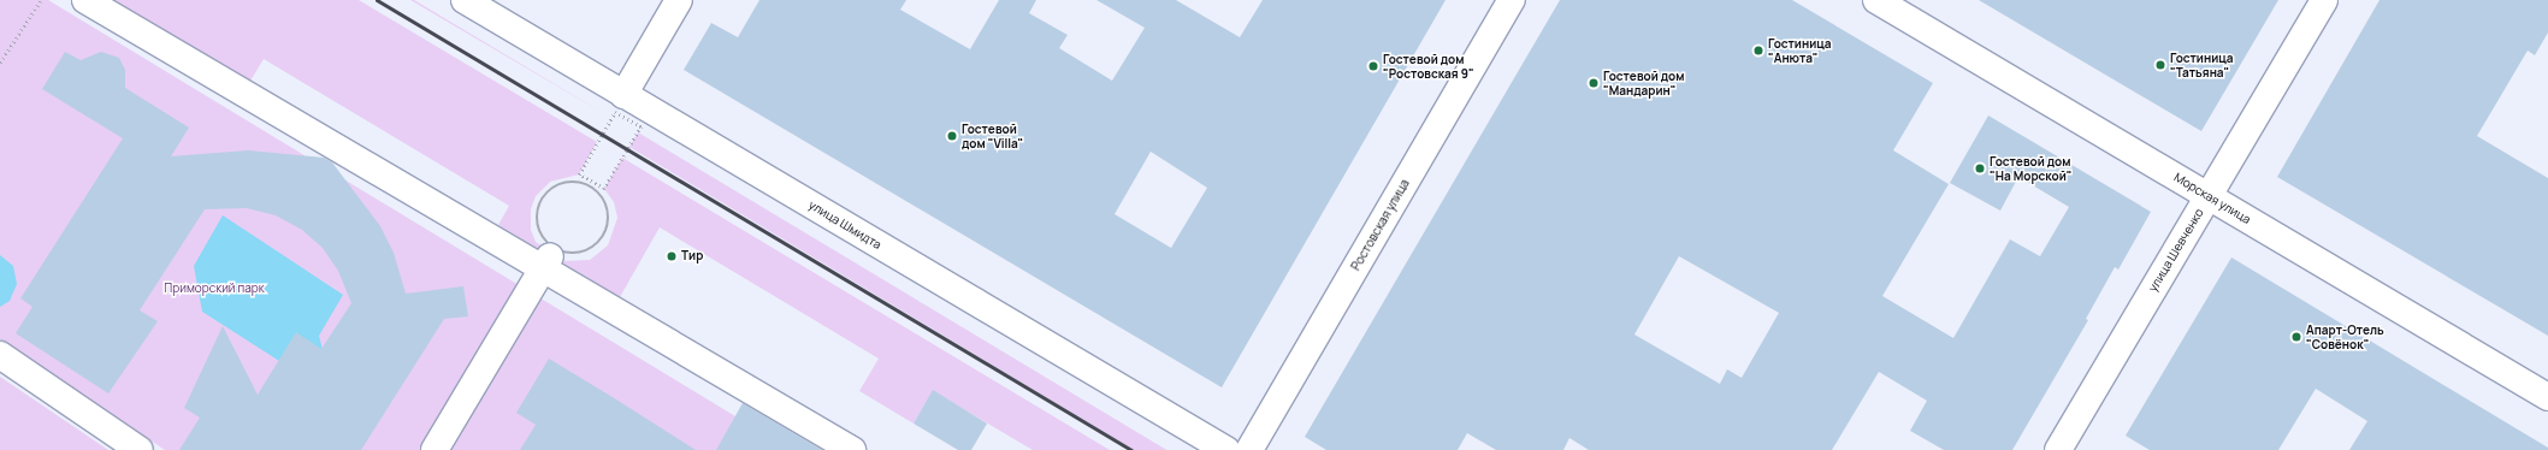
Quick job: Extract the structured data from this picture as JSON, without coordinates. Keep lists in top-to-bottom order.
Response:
{
  "streets": {
    "street": [
      "Морская улица",
      "улица Шмидта",
      "Ростовская улица",
      "улица Шевченко"
    ]
  },
  "crossings": [
    ["Морская улица", "улица Шевченко"]
  ],
  "parks": ["Приморский парк"],
  "places": [
    "Гостиница \"Анюта\"",
    "Гостиница \"Татьяна\"",
    "Гостевой дом \"Ростовская 9\"",
    "Гостевой дом \"Мандарин\"",
    "Гостевой дом \"Villa\"",
    "Гостевой дом \"На Морской\"",
    "Тир",
    "Апарт-Отель \"Совёнок\""
  ]
}
